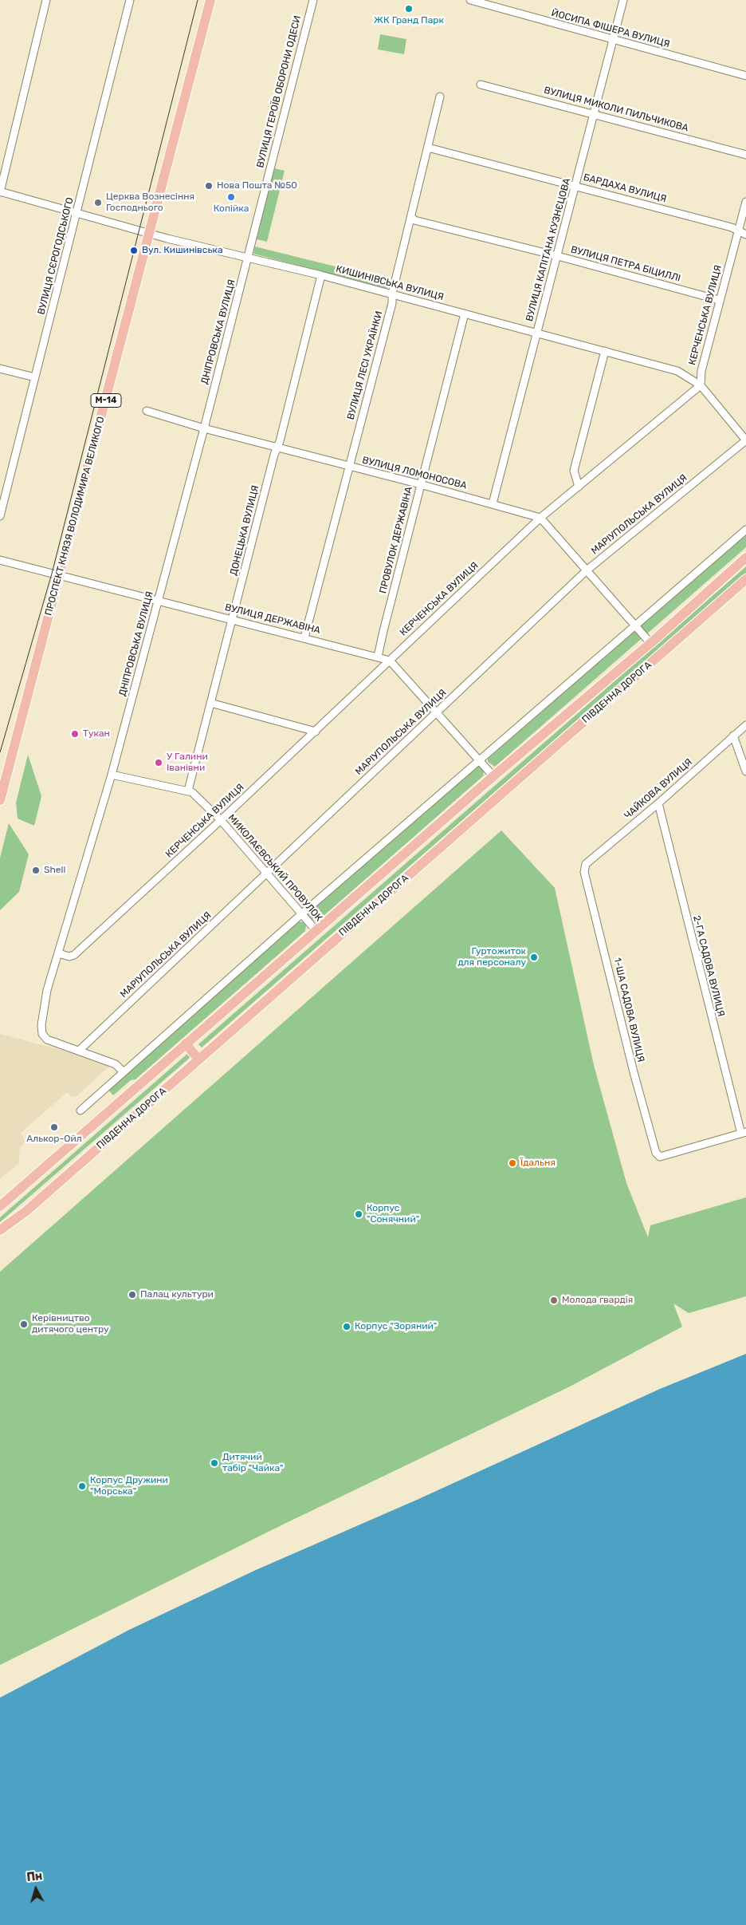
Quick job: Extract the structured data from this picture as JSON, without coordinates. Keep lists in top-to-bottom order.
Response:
{
  "streets": {
    "main road": ["М-14", "ПРОСПЕКТ КНЯЗЯ ВОЛОДИМИРА ВЕЛИКОГО", "ПІВДЕННА ДОРОГА"],
    "street": [
      "ЙОСИПА ФІШЕРА ВУЛИЦЯ",
      "ВУЛИЦЯ ГЕРОЇВ ОБОРОНИ ОДЕСИ",
      "ВУЛИЦЯ МИКОЛИ ПИЛЬЧИКОВА",
      "БАРДАХА ВУЛИЦЯ",
      "ВУЛИЦЯ КАПІТАНА КУЗНЄЦОВА",
      "ВУЛИЦЯ СЄРОГОДСЬКОГО",
      "ВУЛИЦЯ ПЕТРА БІЦИЛЛІ",
      "КИШИНІВСЬКА ВУЛИЦЯ",
      "КЕРЧЕНСЬКА ВУЛИЦЯ",
      "ДНІПРОВСЬКА ВУЛИЦЯ",
      "ВУЛИЦЯ ЛЕСІ УКРАЇНКИ",
      "ВУЛИЦЯ ЛОМОНОСОВА",
      "МАРІУПОЛЬСЬКА ВУЛИЦЯ",
      "ДОНЕЦЬКА ВУЛИЦЯ",
      "ПРОВУЛОК ДЕРЖАВІНА",
      "ВУЛИЦЯ ДЕРЖАВІНА",
      "ЧАЙКОВА ВУЛИЦЯ",
      "МИКОЛАЄВСЬКИЙ ПРОВУЛОК",
      "2-ГА САДОВА ВУЛИЦЯ",
      "1-ША САДОВА ВУЛИЦЯ"
    ]
  },
  "crossings": [
    ["ЙОСИПА ФІШЕРА ВУЛИЦЯ", "ВУЛИЦЯ КАПІТАНА КУЗНЄЦОВА"],
    ["ВУЛИЦЯ ГЕРОЇВ ОБОРОНИ ОДЕСИ", "КИШИНІВСЬКА ВУЛИЦЯ"],
    ["ВУЛИЦЯ ГЕРОЇВ ОБОРОНИ ОДЕСИ", "ДНІПРОВСЬКА ВУЛИЦЯ"],
    ["ВУЛИЦЯ МИКОЛИ ПИЛЬЧИКОВА", "ВУЛИЦЯ КАПІТАНА КУЗНЄЦОВА"],
    ["БАРДАХА ВУЛИЦЯ", "ВУЛИЦЯ КАПІТАНА КУЗНЄЦОВА"],
    ["БАРДАХА ВУЛИЦЯ", "КЕРЧЕНСЬКА ВУЛИЦЯ"],
    ["БАРДАХА ВУЛИЦЯ", "ВУЛИЦЯ ЛЕСІ УКРАЇНКИ"],
    ["ВУЛИЦЯ КАПІТАНА КУЗНЄЦОВА", "ВУЛИЦЯ ПЕТРА БІЦИЛЛІ"],
    ["ВУЛИЦЯ КАПІТАНА КУЗНЄЦОВА", "КИШИНІВСЬКА ВУЛИЦЯ"],
    ["ВУЛИЦЯ КАПІТАНА КУЗНЄЦОВА", "ВУЛИЦЯ ЛОМОНОСОВА"],
    ["ВУЛИЦЯ СЄРОГОДСЬКОГО", "КИШИНІВСЬКА ВУЛИЦЯ"],
    ["ВУЛИЦЯ ПЕТРА БІЦИЛЛІ", "КЕРЧЕНСЬКА ВУЛИЦЯ"],
    ["ВУЛИЦЯ ПЕТРА БІЦИЛЛІ", "ВУЛИЦЯ ЛЕСІ УКРАЇНКИ"],
    ["КИШИНІВСЬКА ВУЛИЦЯ", "КЕРЧЕНСЬКА ВУЛИЦЯ"],
    ["КИШИНІВСЬКА ВУЛИЦЯ", "ДНІПРОВСЬКА ВУЛИЦЯ"],
    ["КИШИНІВСЬКА ВУЛИЦЯ", "ВУЛИЦЯ ЛЕСІ УКРАЇНКИ"],
    ["КИШИНІВСЬКА ВУЛИЦЯ", "МАРІУПОЛЬСЬКА ВУЛИЦЯ"],
    ["КИШИНІВСЬКА ВУЛИЦЯ", "ПРОСПЕКТ КНЯЗЯ ВОЛОДИМИРА ВЕЛИКОГО"],
    ["КИШИНІВСЬКА ВУЛИЦЯ", "ДОНЕЦЬКА ВУЛИЦЯ"],
    ["КИШИНІВСЬКА ВУЛИЦЯ", "ПРОВУЛОК ДЕРЖАВІНА"],
    ["КЕРЧЕНСЬКА ВУЛИЦЯ", "ДНІПРОВСЬКА ВУЛИЦЯ"],
    ["КЕРЧЕНСЬКА ВУЛИЦЯ", "ВУЛИЦЯ ЛОМОНОСОВА"],
    ["КЕРЧЕНСЬКА ВУЛИЦЯ", "ВУЛИЦЯ ДЕРЖАВІНА"],
    ["КЕРЧЕНСЬКА ВУЛИЦЯ", "МИКОЛАЄВСЬКИЙ ПРОВУЛОК"],
    ["ДНІПРОВСЬКА ВУЛИЦЯ", "ВУЛИЦЯ ЛОМОНОСОВА"],
    ["ДНІПРОВСЬКА ВУЛИЦЯ", "МАРІУПОЛЬСЬКА ВУЛИЦЯ"],
    ["ДНІПРОВСЬКА ВУЛИЦЯ", "ВУЛИЦЯ ДЕРЖАВІНА"],
    ["ДНІПРОВСЬКА ВУЛИЦЯ", "МИКОЛАЄВСЬКИЙ ПРОВУЛОК"],
    ["ВУЛИЦЯ ЛЕСІ УКРАЇНКИ", "ВУЛИЦЯ ЛОМОНОСОВА"],
    ["ВУЛИЦЯ ЛЕСІ УКРАЇНКИ", "ВУЛИЦЯ ДЕРЖАВІНА"],
    ["ВУЛИЦЯ ЛОМОНОСОВА", "ДОНЕЦЬКА ВУЛИЦЯ"],
    ["ВУЛИЦЯ ЛОМОНОСОВА", "ПРОВУЛОК ДЕРЖАВІНА"],
    ["МАРІУПОЛЬСЬКА ВУЛИЦЯ", "ВУЛИЦЯ ДЕРЖАВІНА"],
    ["МАРІУПОЛЬСЬКА ВУЛИЦЯ", "МИКОЛАЄВСЬКИЙ ПРОВУЛОК"],
    ["ПРОСПЕКТ КНЯЗЯ ВОЛОДИМИРА ВЕЛИКОГО", "ВУЛИЦЯ ДЕРЖАВІНА"],
    ["ДОНЕЦЬКА ВУЛИЦЯ", "ВУЛИЦЯ ДЕРЖАВІНА"],
    ["ДОНЕЦЬКА ВУЛИЦЯ", "МИКОЛАЄВСЬКИЙ ПРОВУЛОК"],
    ["ПРОВУЛОК ДЕРЖАВІНА", "ВУЛИЦЯ ДЕРЖАВІНА"],
    ["ВУЛИЦЯ ДЕРЖАВІНА", "ПІВДЕННА ДОРОГА"],
    ["ПІВДЕННА ДОРОГА", "МИКОЛАЄВСЬКИЙ ПРОВУЛОК"],
    ["ЧАЙКОВА ВУЛИЦЯ", "2-ГА САДОВА ВУЛИЦЯ"],
    ["ЧАЙКОВА ВУЛИЦЯ", "1-ША САДОВА ВУЛИЦЯ"],
    ["2-ГА САДОВА ВУЛИЦЯ", "1-ША САДОВА ВУЛИЦЯ"]
  ],
  "places": [
    "ЖК Гранд Парк",
    "Нова Пошта №50",
    "Копійка",
    "Церква Вознесіння Господнього",
    "Вул. Кишинівська",
    "Тукан",
    "У Галини Іванівни",
    "Shell",
    "Гуртожиток для персоналу",
    "Алькор-Ойл",
    "Їдальня",
    "Корпус \"Сонячний\"",
    "Палац культури",
    "Молода гвардія",
    "Керівництво дитячого центру",
    "Корпус \"Зоряний\"",
    "Дитячий табір \"Чайка\"",
    "Корпус Дружини \"Морська\""
  ],
  "north": "top"
}
